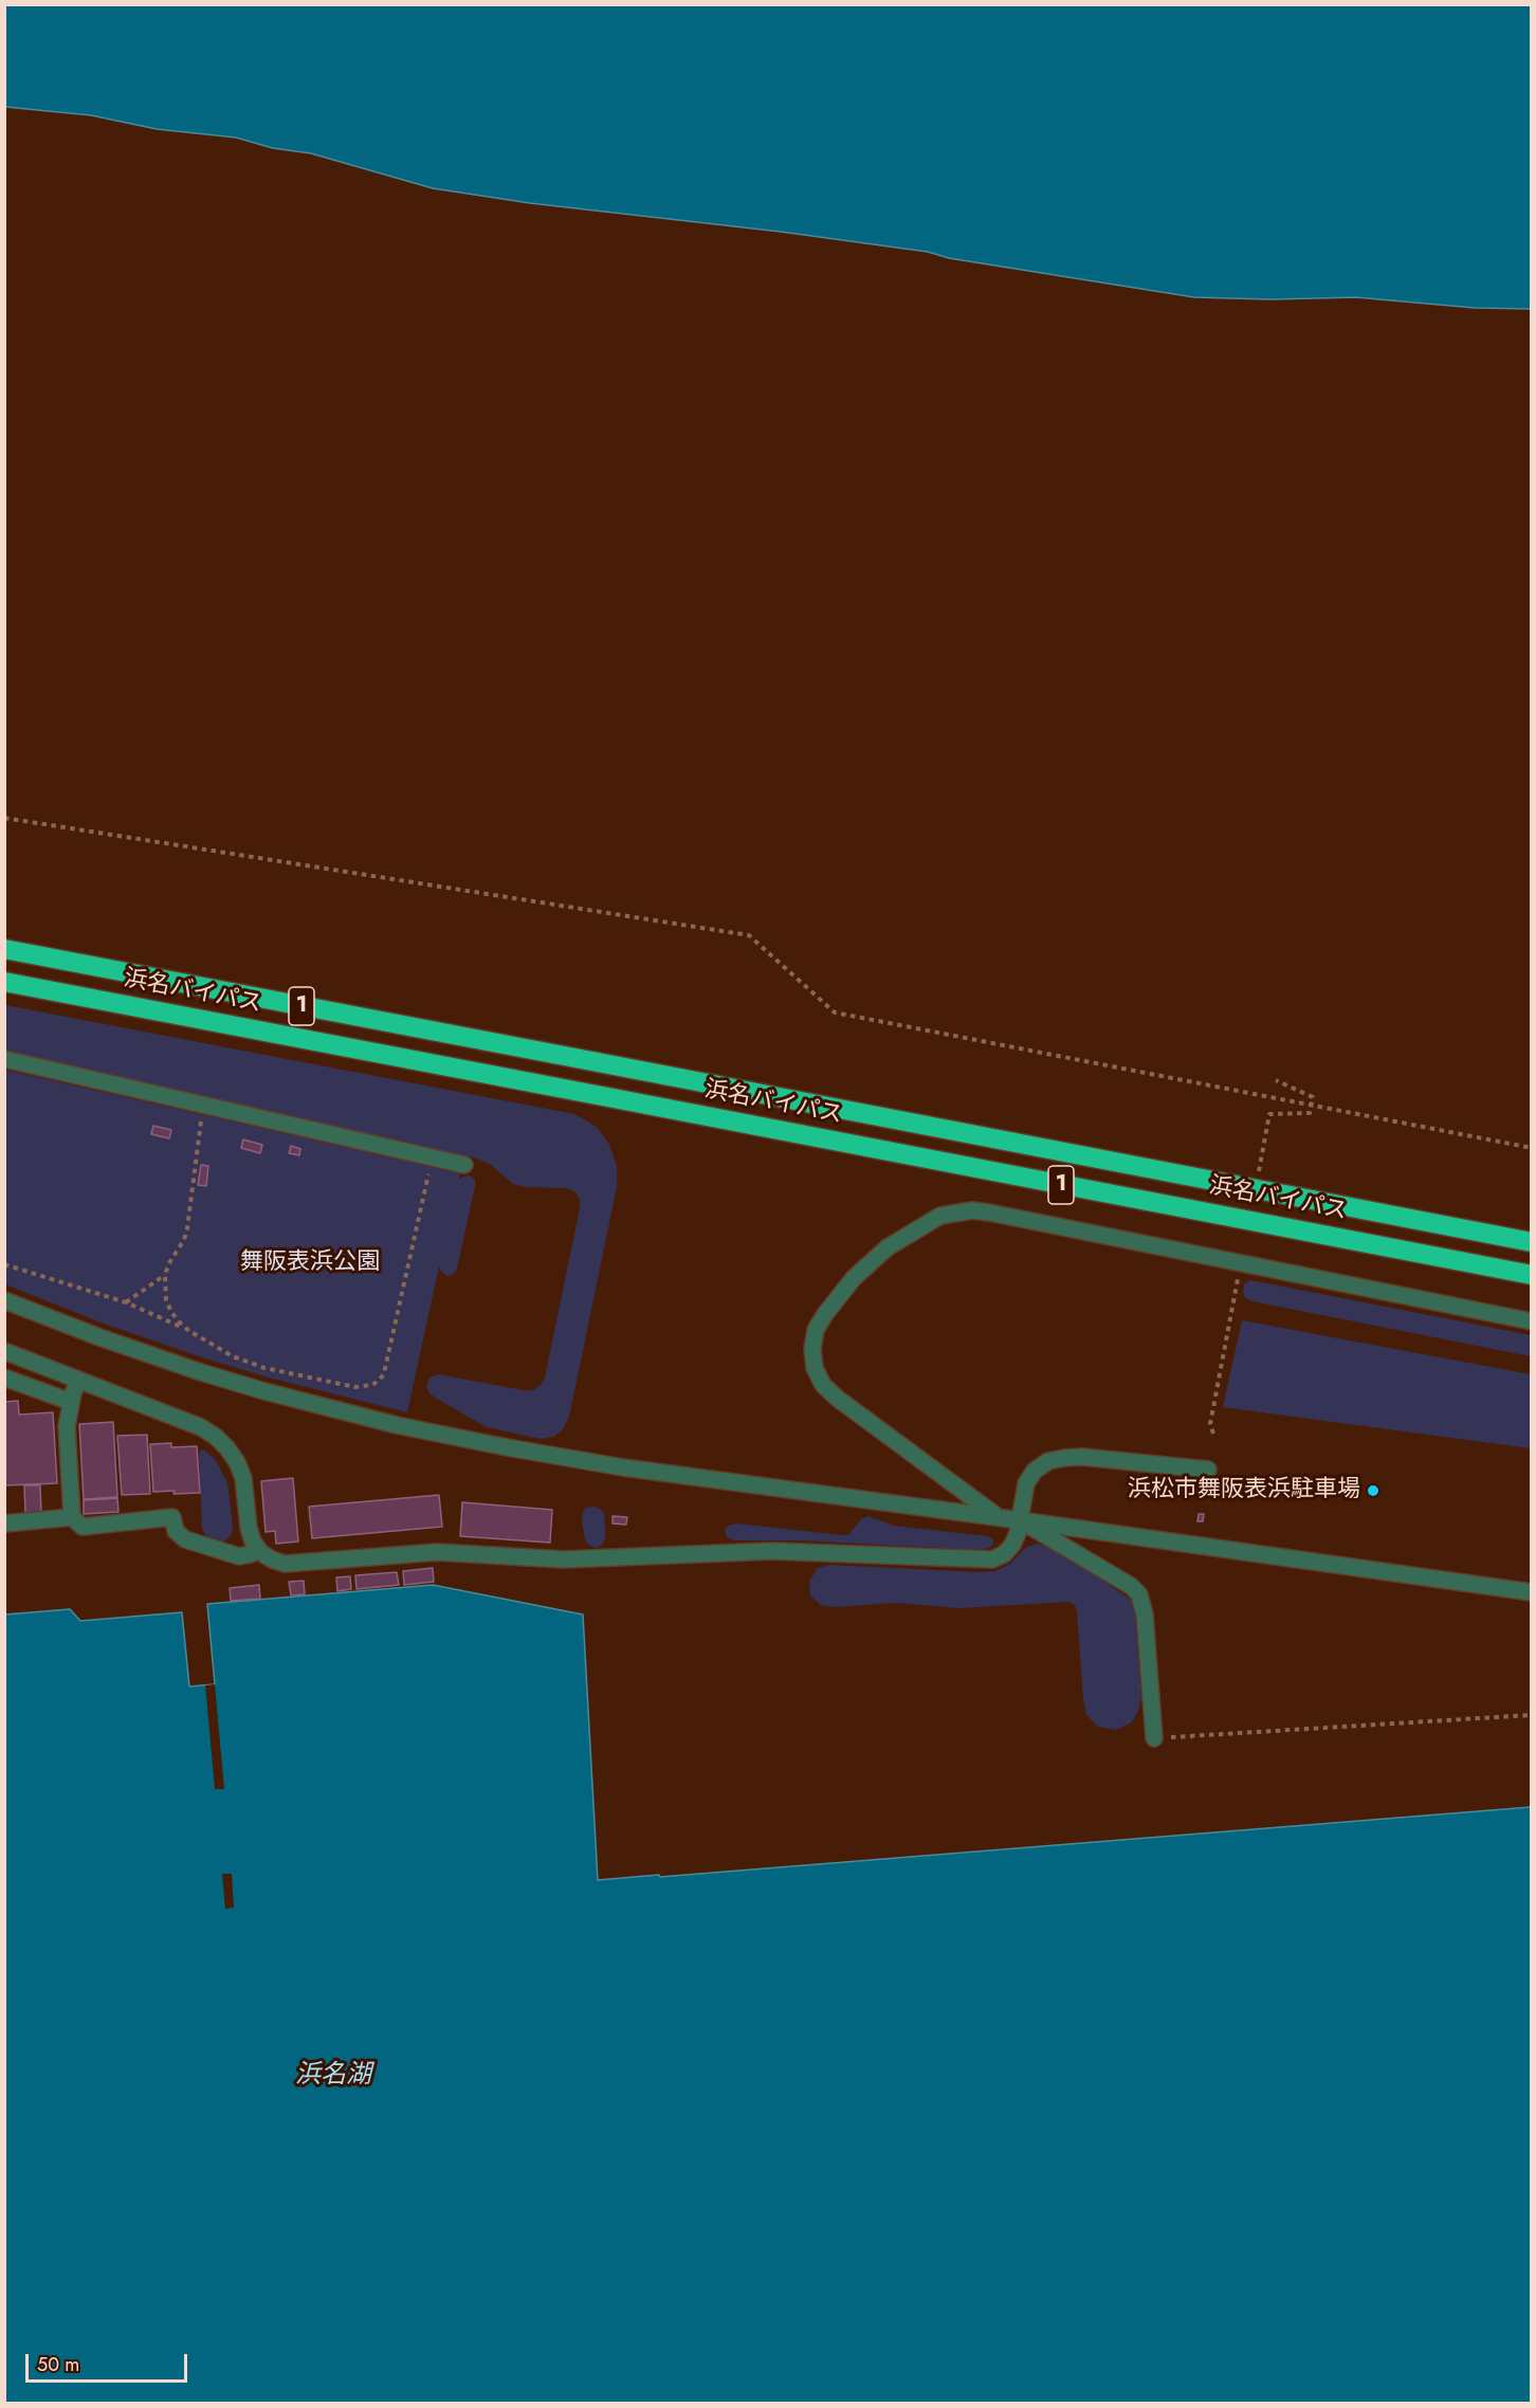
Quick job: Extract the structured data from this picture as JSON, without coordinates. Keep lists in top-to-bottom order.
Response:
{
  "streets": {
    "highway": ["浜名バイパス", "1"]
  },
  "water": ["浜名湖"],
  "parks": ["舞阪表浜公園"],
  "places": ["浜松市舞阪表浜駐車場"],
  "scale_bar": "50 m"
}
